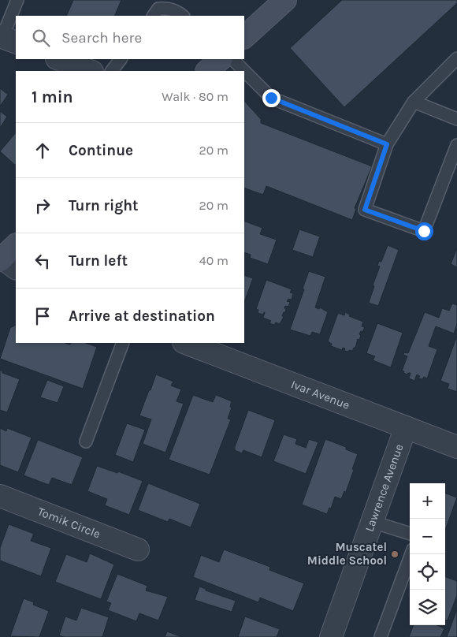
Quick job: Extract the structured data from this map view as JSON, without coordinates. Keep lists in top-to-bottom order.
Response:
{
  "streets": {
    "street": ["Ivar Avenue", "Lawrence Avenue", "Tomik Circle"]
  },
  "crossings": [
    ["Ivar Avenue", "Lawrence Avenue"]
  ],
  "places": ["Muscatel Middle School"],
  "page": {
    "search": "Search here",
    "heading": ["1 min", "Walk · 80 m"],
    "list": [
      ["Continue", "20 m"],
      ["Turn right", "20 m"],
      ["Turn left", "40 m"],
      "Arrive at destination"
    ],
    "map_buttons": ["+", "−"]
  }
}
